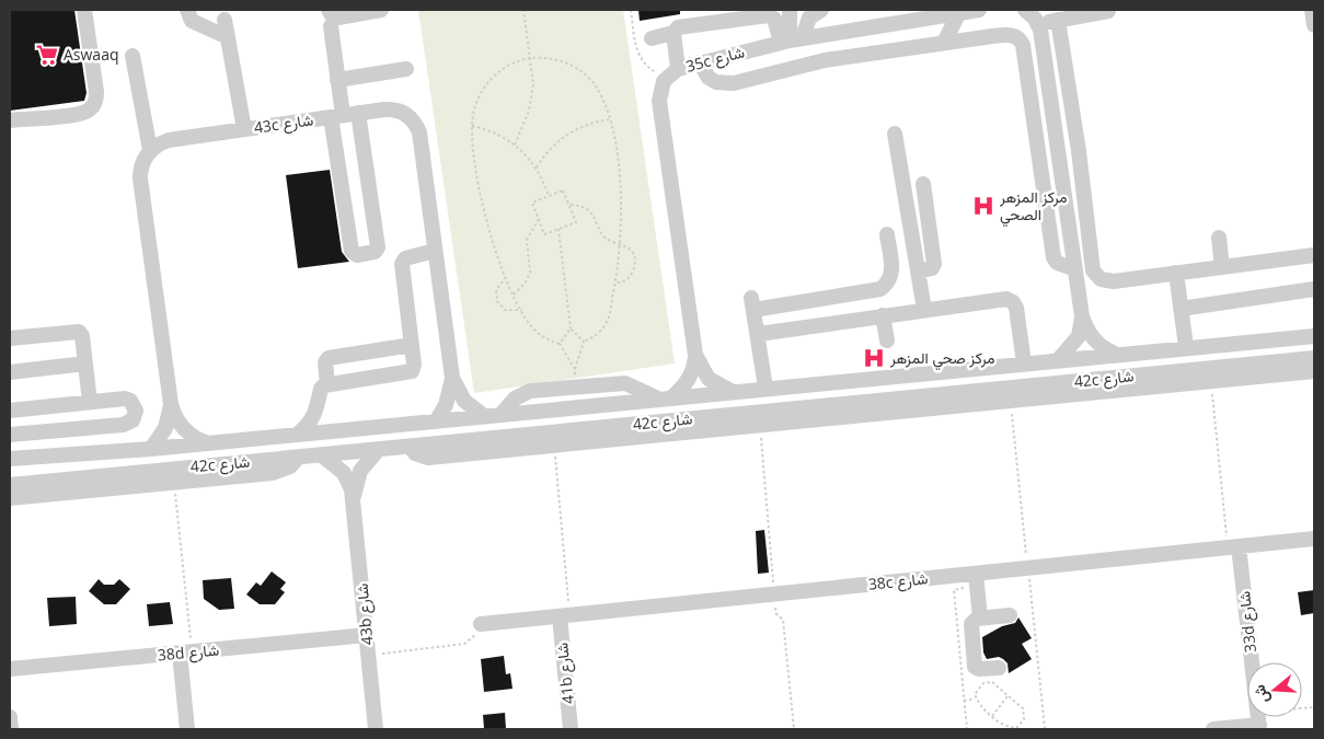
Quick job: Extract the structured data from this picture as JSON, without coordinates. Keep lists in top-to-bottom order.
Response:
{
  "streets": {
    "street": [
      "35c شارع",
      "43c شارع",
      "42c شارع",
      "38c شارع",
      "43b شارع",
      "33d شارع",
      "38d شارع",
      "41b شارع"
    ]
  },
  "crossings": [
    ["35c شارع", "42c شارع"],
    ["43c شارع", "42c شارع"],
    ["42c شارع", "43b شارع"],
    ["38c شارع", "33d شارع"],
    ["38c شارع", "41b شارع"],
    ["43b شارع", "38d شارع"]
  ],
  "places": {
    "supermarket": ["Aswaaq"],
    "hospital": ["مركز المزهر الصحي", "مركز صحي المزهر"]
  },
  "north": "left"
}
